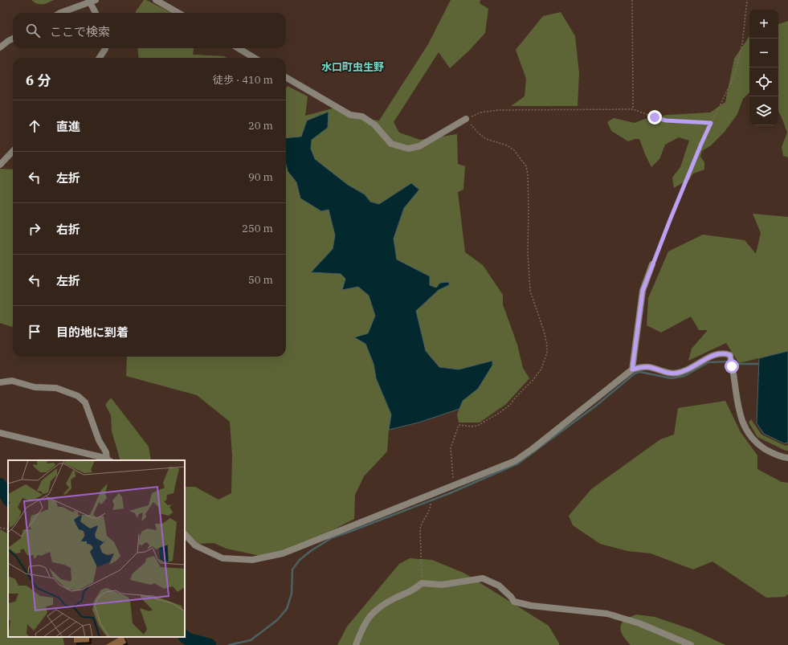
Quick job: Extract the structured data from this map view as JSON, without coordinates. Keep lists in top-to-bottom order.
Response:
{
  "districts": ["水口町虫生野"],
  "page": {
    "map_buttons": ["+", "−"],
    "search": "ここで検索",
    "heading": ["6 分", "徒歩 · 410 m"],
    "list": [
      ["直進", "20 m"],
      ["左折", "90 m"],
      ["右折", "250 m"],
      ["左折", "50 m"],
      "目的地に到着"
    ]
  }
}
